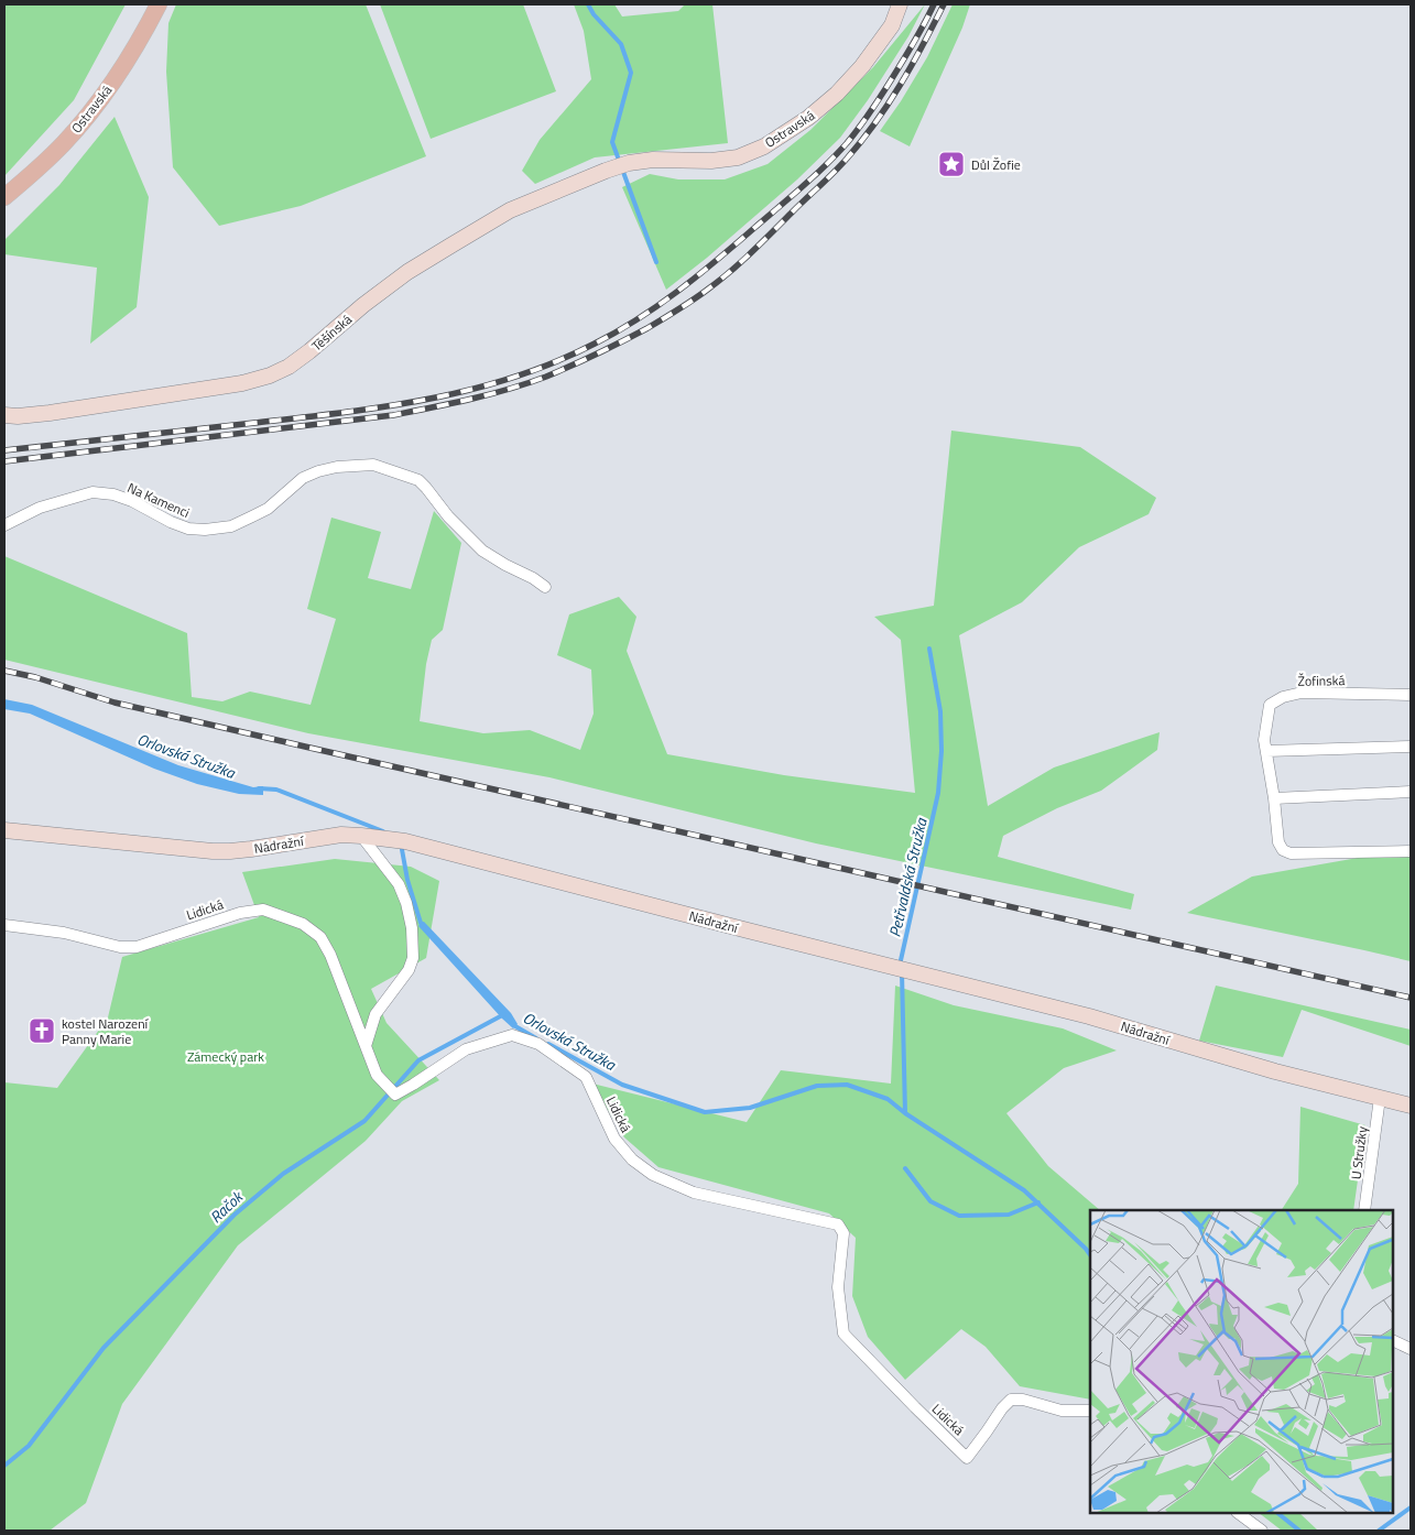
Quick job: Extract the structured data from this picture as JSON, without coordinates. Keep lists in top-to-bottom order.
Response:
{
  "streets": {
    "main road": ["Ostravská"],
    "street": [
      "Těšínská",
      "Na Kamenci",
      "Žofinská",
      "Nádražní",
      "Lidická",
      "U Stružky"
    ]
  },
  "crossings": [
    ["Ostravská", "Těšínská"],
    ["Nádražní", "U Stružky"]
  ],
  "water": ["Orlovská Stružka", "Petřvaldská Stružka", "Račok"],
  "parks": ["Zámecký park"],
  "places": {
    "place": ["Důl Žofie"],
    "church": ["kostel Narození Panny Marie"]
  }
}
